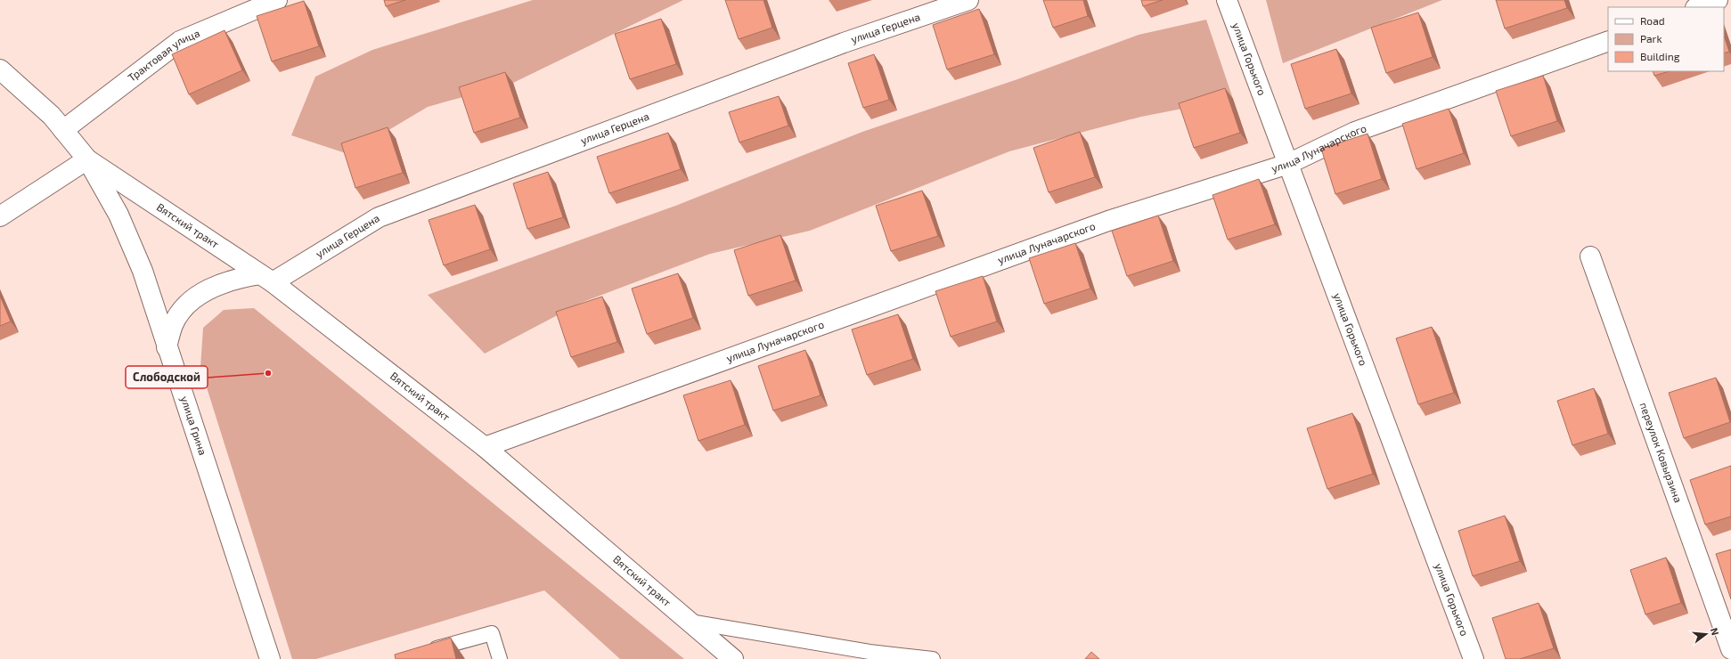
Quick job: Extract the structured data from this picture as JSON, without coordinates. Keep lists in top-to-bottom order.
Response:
{
  "streets": {
    "main road": [
      "улица Герцена",
      "Трактовая улица",
      "улица Горького",
      "улица Луначарского",
      "Вятский тракт",
      "улица Грина",
      "переулок Ковырзина"
    ]
  },
  "crossings": [
    ["улица Герцена", "Вятский тракт"],
    ["улица Горького", "улица Луначарского"],
    ["улица Луначарского", "Вятский тракт"],
    ["Вятский тракт", "улица Грина"]
  ],
  "places": ["Слободской"],
  "legend": ["Road", "Park", "Building"],
  "north": "right"
}
